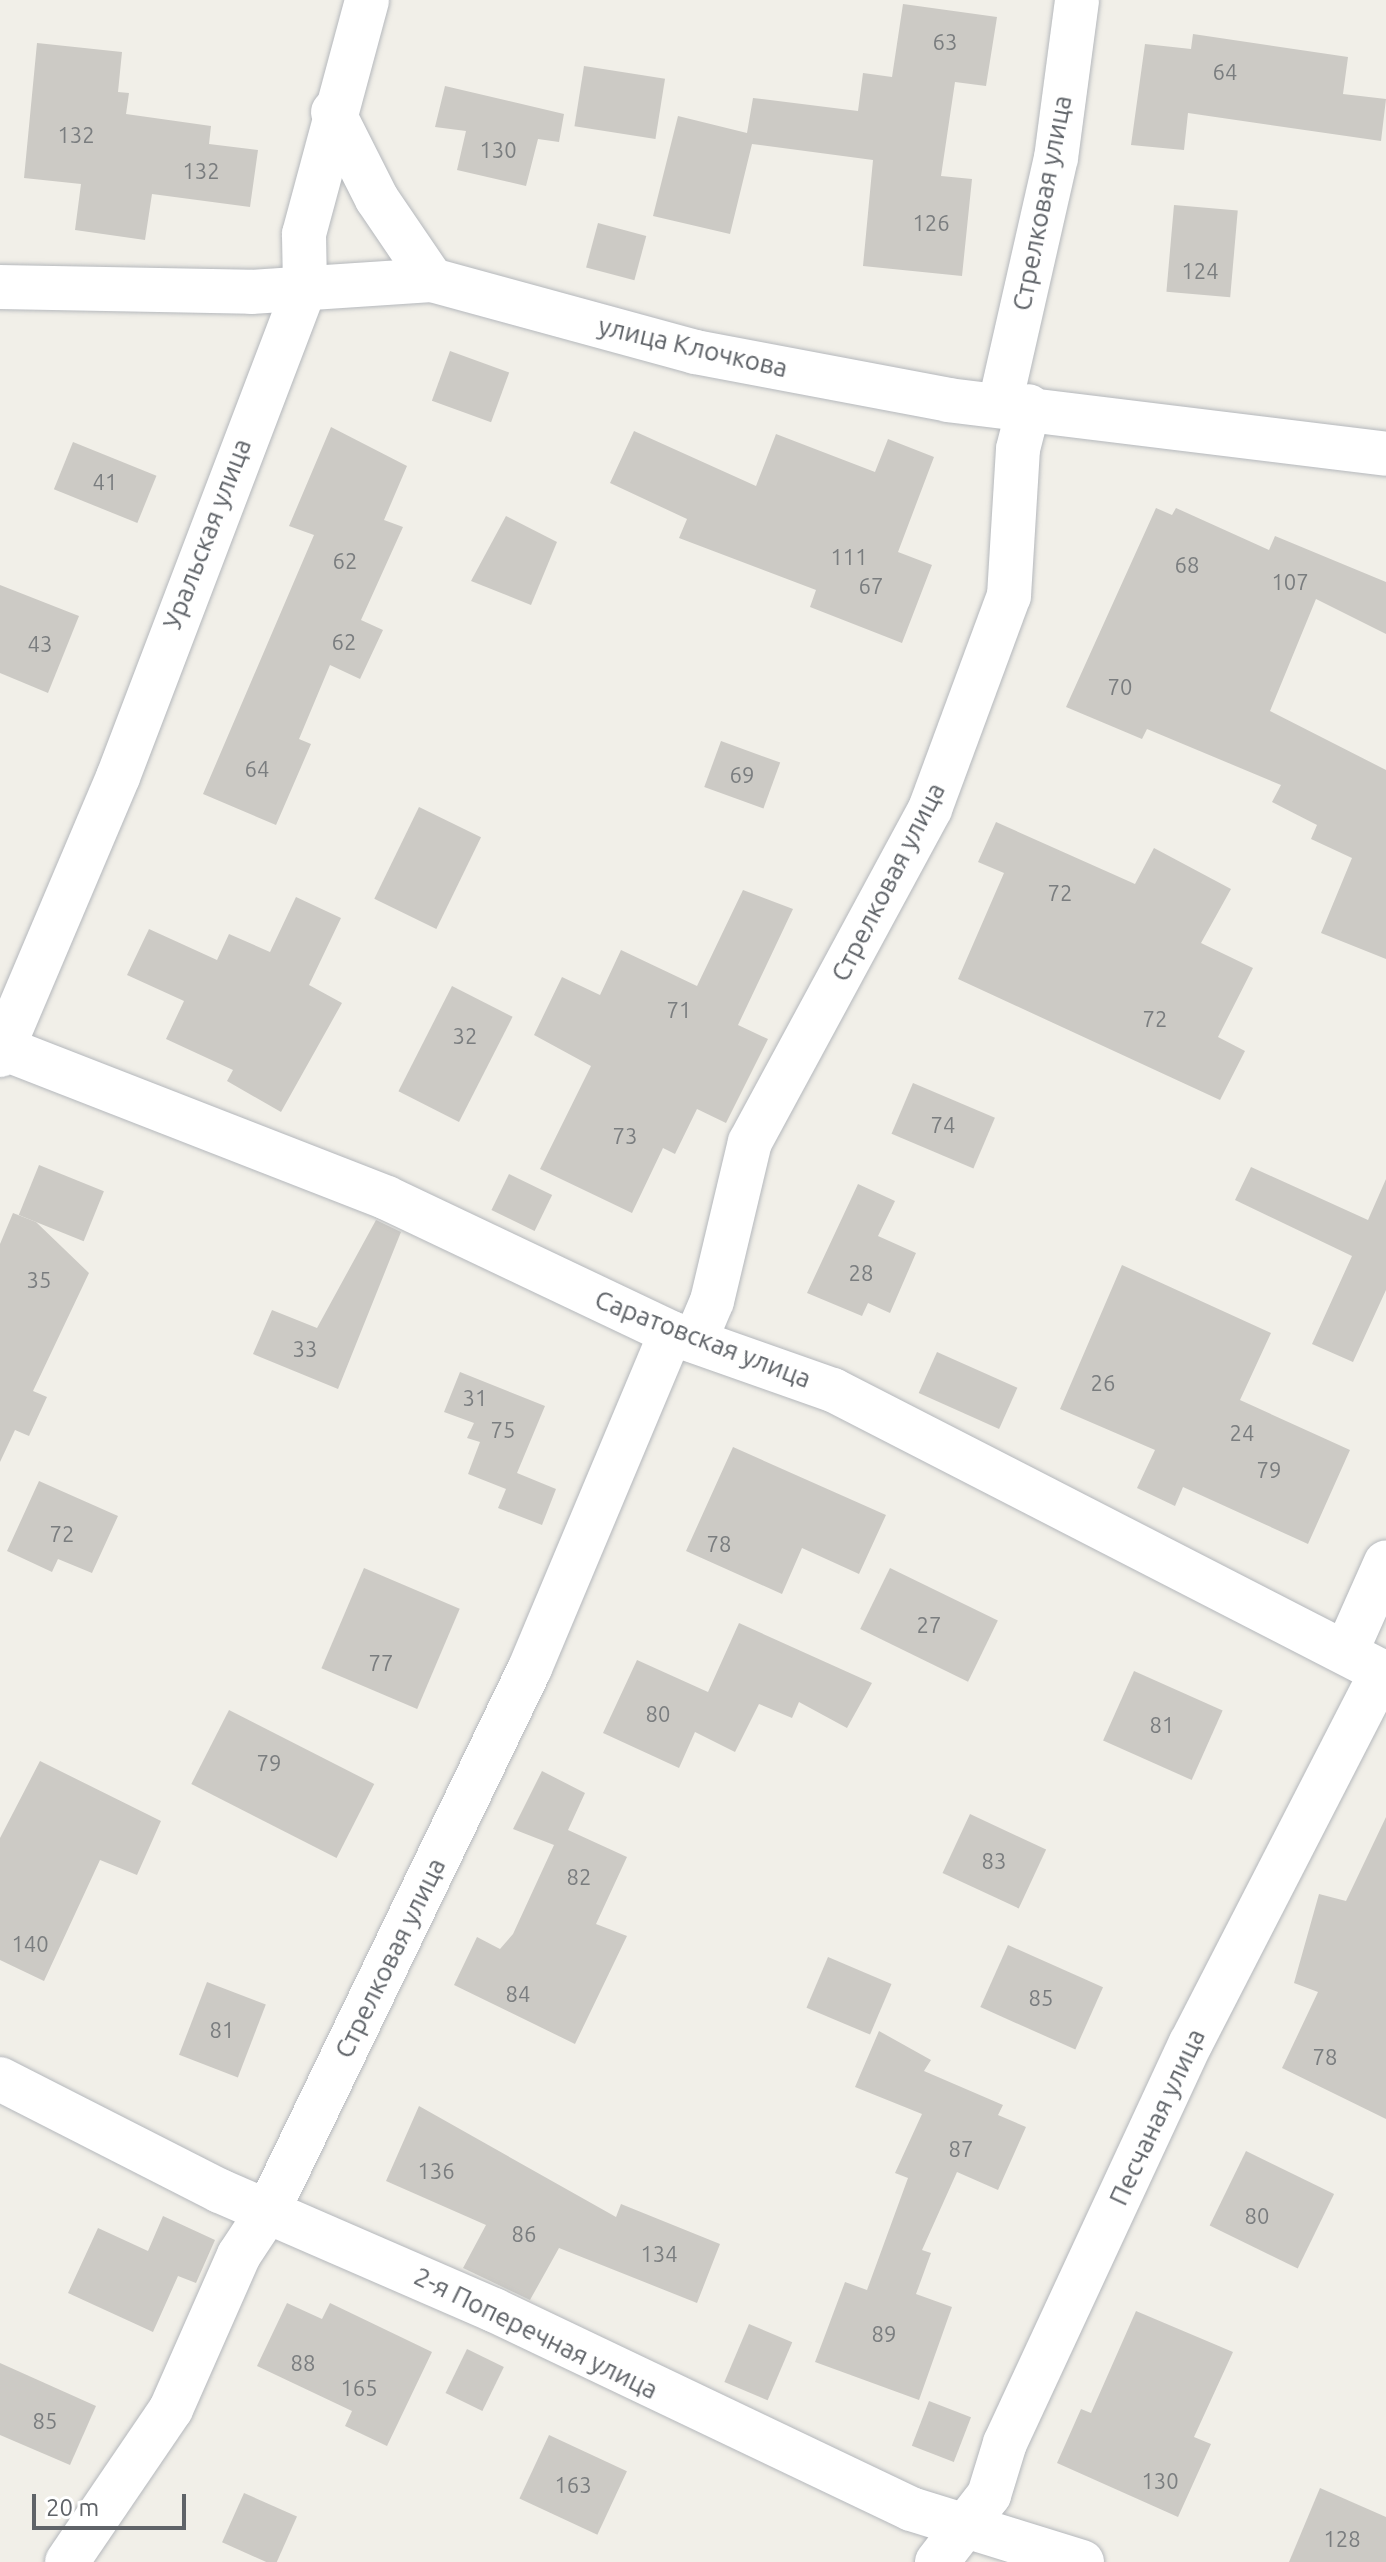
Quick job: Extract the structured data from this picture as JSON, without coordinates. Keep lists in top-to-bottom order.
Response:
{
  "streets": {
    "street": [
      "Стрелковая улица",
      "улица Клочкова",
      "Уральская улица",
      "Саратовская улица",
      "Песчаная улица",
      "2-я Поперечная улица"
    ]
  },
  "crossings": [
    ["Стрелковая улица", "улица Клочкова"],
    ["Стрелковая улица", "Саратовская улица"],
    ["Стрелковая улица", "2-я Поперечная улица"],
    ["улица Клочкова", "Уральская улица"],
    ["Уральская улица", "Саратовская улица"],
    ["Саратовская улица", "Песчаная улица"],
    ["Песчаная улица", "2-я Поперечная улица"]
  ],
  "house_numbers": [
    "63",
    "64",
    "132",
    "130",
    "132",
    "126",
    "124",
    "41",
    "111",
    "62",
    "68",
    "107",
    "67",
    "62",
    "43",
    "70",
    "64",
    "69",
    "72",
    "71",
    "72",
    "32",
    "74",
    "73",
    "28",
    "35",
    "33",
    "26",
    "31",
    "75",
    "24",
    "79",
    "72",
    "78",
    "27",
    "77",
    "80",
    "81",
    "79",
    "83",
    "82",
    "140",
    "84",
    "85",
    "81",
    "78",
    "87",
    "136",
    "80",
    "86",
    "134",
    "89",
    "88",
    "165",
    "85",
    "130",
    "163",
    "128"
  ],
  "scale_bar": "20 m"
}
